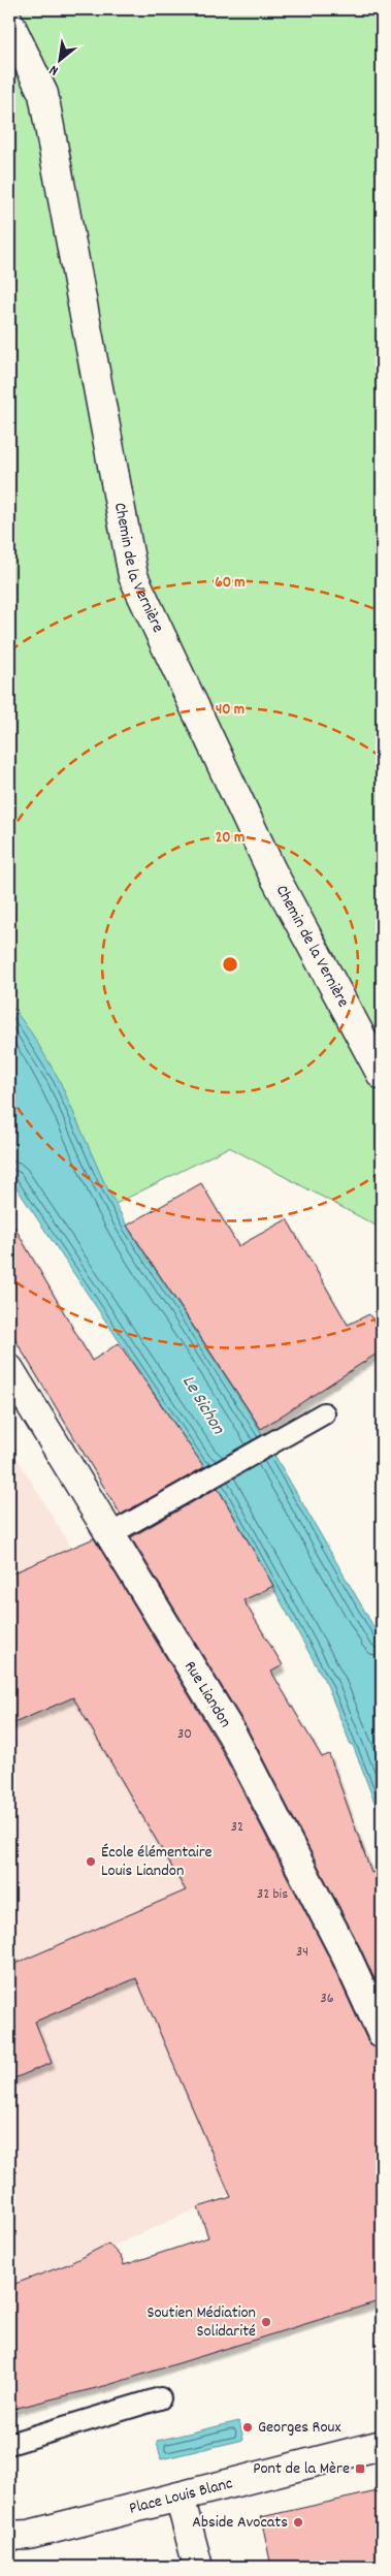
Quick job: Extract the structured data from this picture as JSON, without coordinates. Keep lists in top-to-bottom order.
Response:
{
  "streets": {
    "street": ["Chemin de la Vernière", "Rue Liandon", "Place Louis Blanc"]
  },
  "water": ["Le Sichon"],
  "places": {
    "other": [
      "École élémentaire Louis Liandon",
      "Soutien Médiation Solidarité",
      "Georges Roux",
      "Abside Avocats"
    ],
    "transit": ["Pont de la Mère"]
  },
  "house_numbers": [
    "30",
    "32",
    "32 bis",
    "34",
    "36"
  ],
  "north": "bottom left",
  "rings": ["60 m", "40 m", "20 m"]
}
